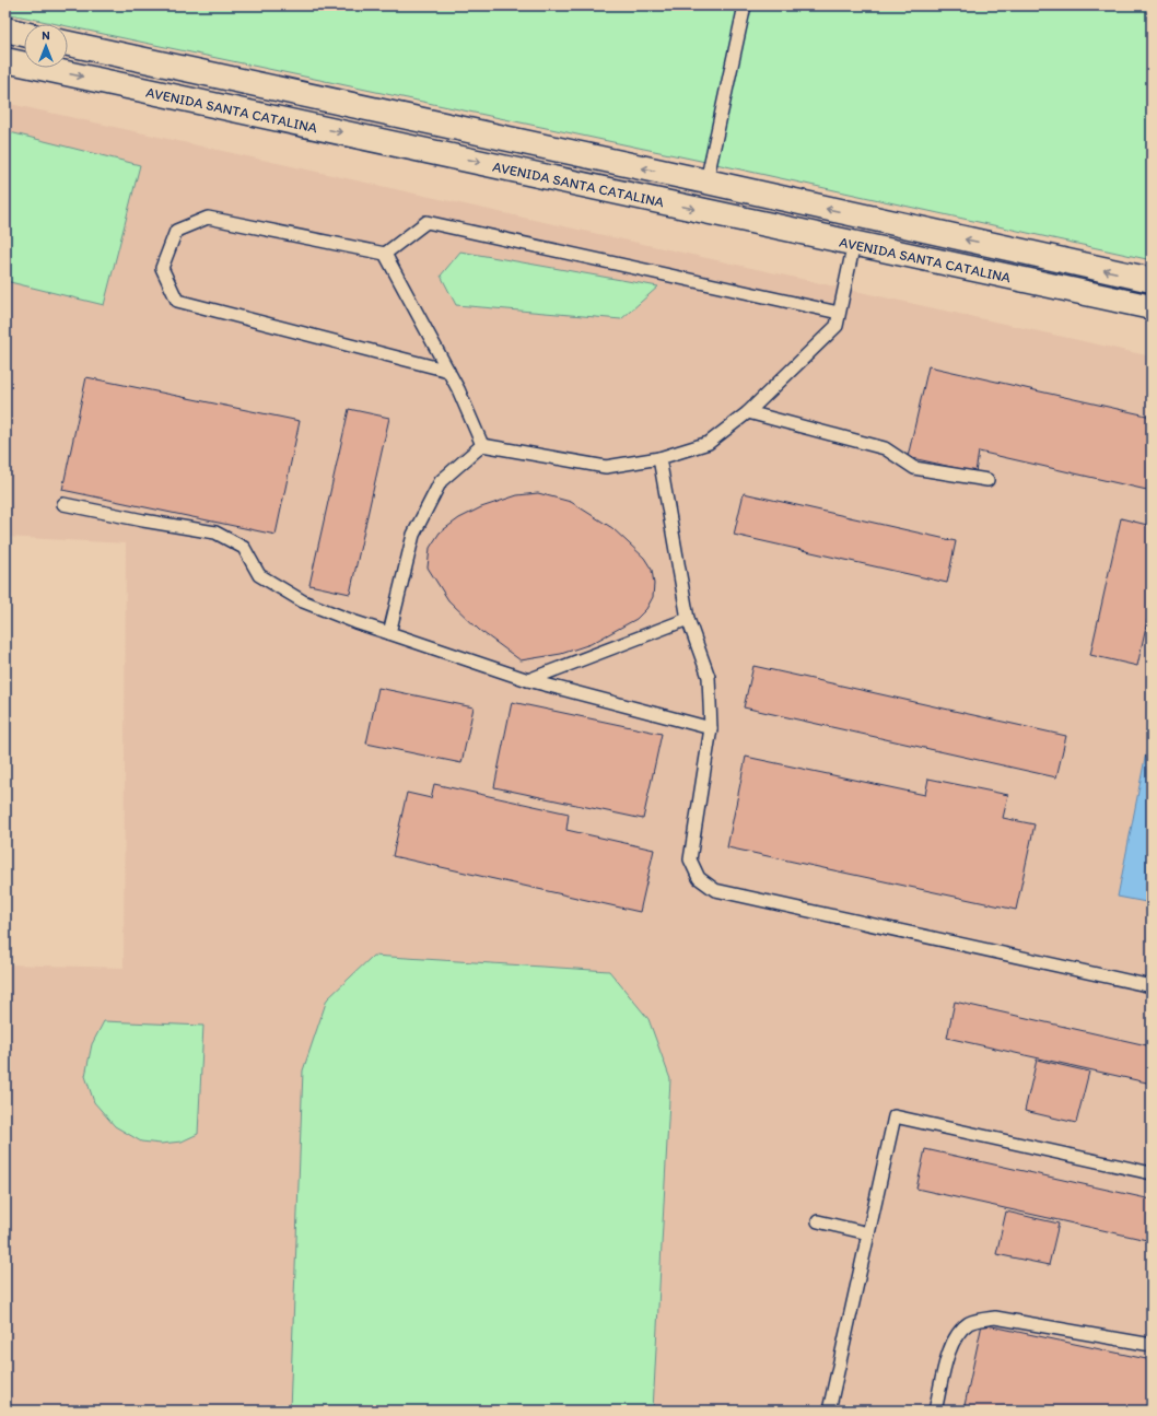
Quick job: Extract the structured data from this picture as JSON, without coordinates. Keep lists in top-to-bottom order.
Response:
{
  "streets": {
    "main road": ["AVENIDA SANTA CATALINA"]
  },
  "north": "top"
}
